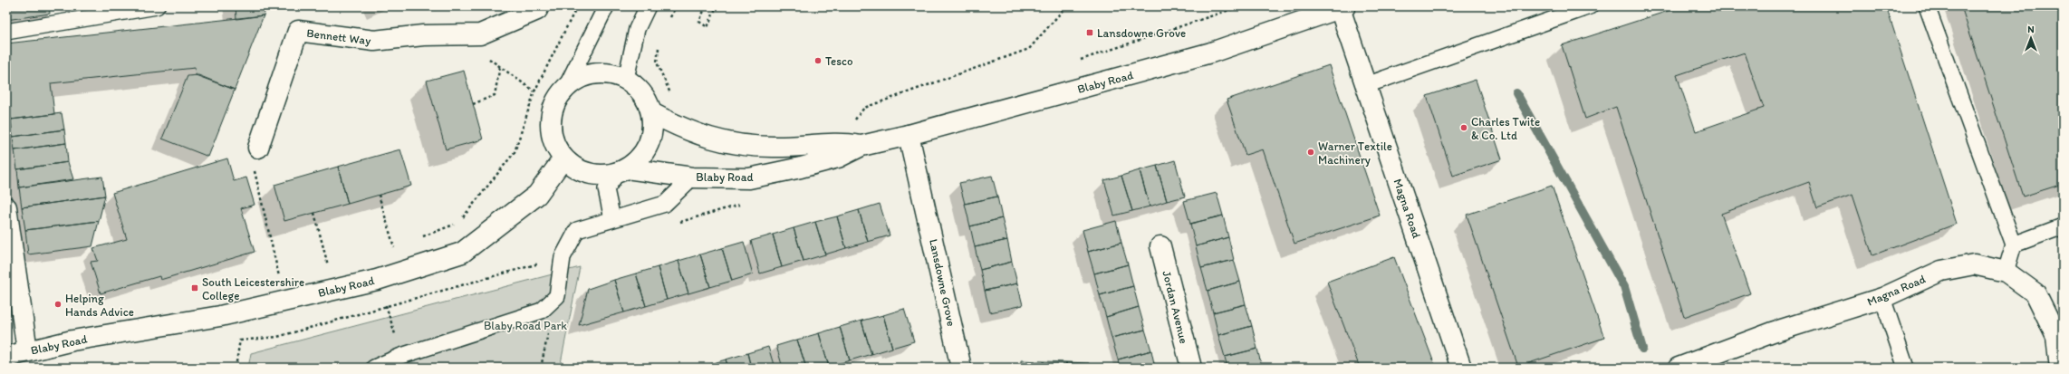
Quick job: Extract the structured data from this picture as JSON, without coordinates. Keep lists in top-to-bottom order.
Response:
{
  "streets": {
    "main road": [
      "Bennett Way",
      "Blaby Road",
      "Magna Road",
      "Lansdowne Grove",
      "Jordan Avenue"
    ]
  },
  "crossings": [
    ["Blaby Road", "Magna Road"],
    ["Blaby Road", "Lansdowne Grove"]
  ],
  "parks": ["Blaby Road Park"],
  "places": {
    "transit": ["Lansdowne Grove", "South Leicestershire College"],
    "other": [
      "Tesco",
      "Charles Twite & Co. Ltd",
      "Warner Textile Machinery",
      "Helping Hands Advice"
    ]
  },
  "north": "top"
}
